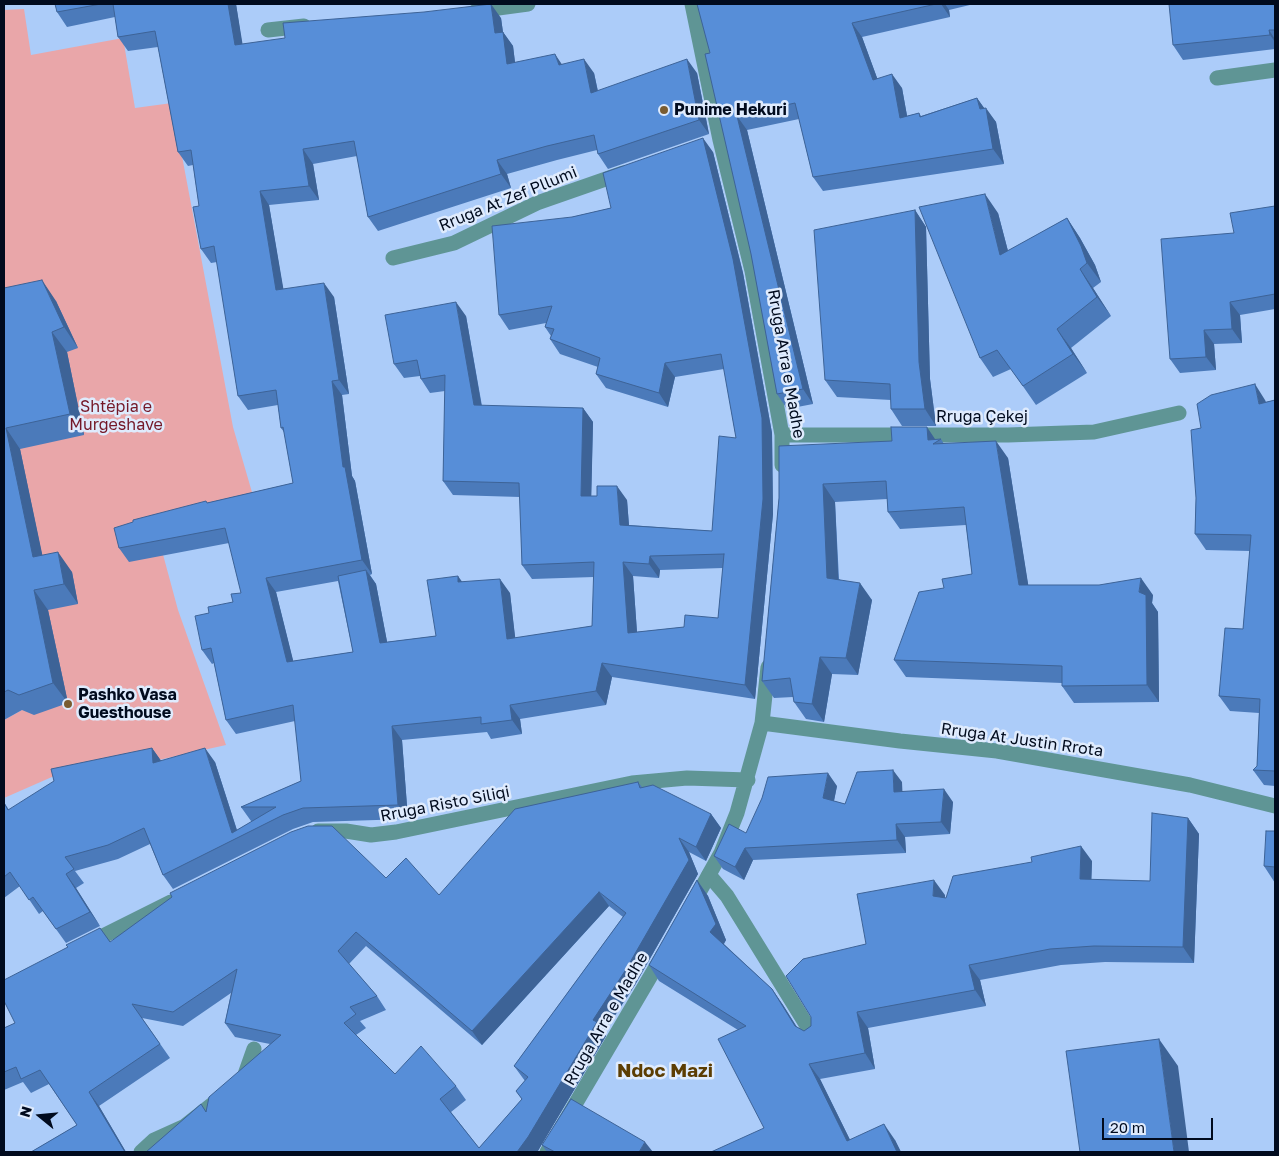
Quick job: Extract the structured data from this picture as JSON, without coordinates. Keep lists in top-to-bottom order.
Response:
{
  "streets": {
    "street": [
      "Rruga At Zef Pllumi",
      "Rruga Arra e Madhe",
      "Rruga Çekej",
      "Rruga At Justin Rrota",
      "Rruga Risto Siliqi"
    ]
  },
  "crossings": [
    ["Rruga Arra e Madhe", "Rruga Çekej"]
  ],
  "districts": ["Ndoc Mazi"],
  "parks": ["Shtëpia e Murgeshave"],
  "places": ["Punime Hekuri", "Pashko Vasa Guesthouse"],
  "scale_bar": "20 m",
  "north": "left"
}
